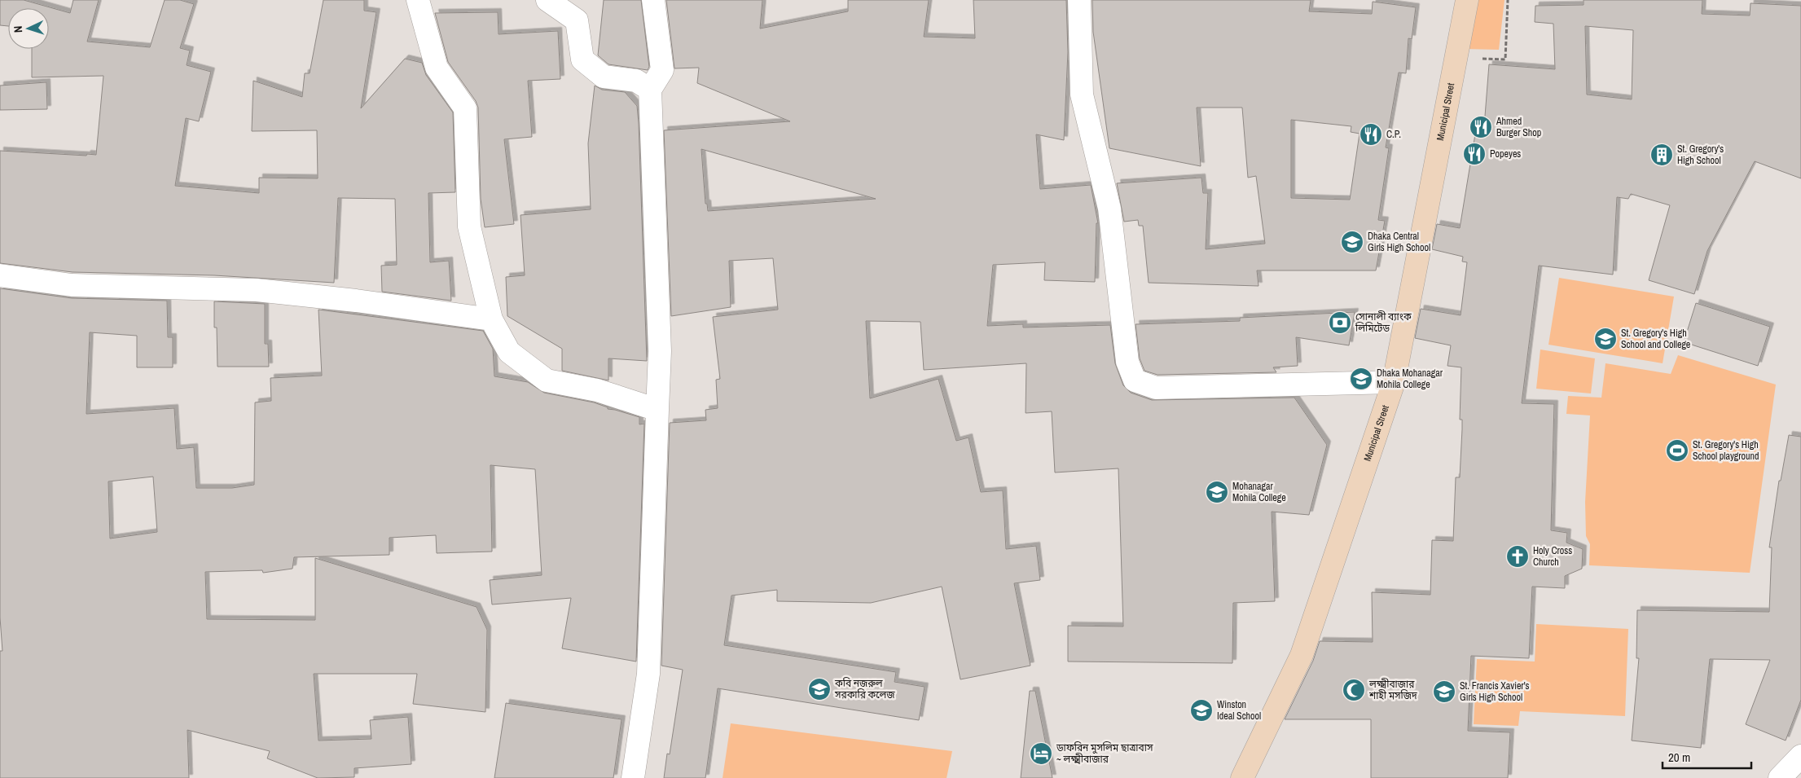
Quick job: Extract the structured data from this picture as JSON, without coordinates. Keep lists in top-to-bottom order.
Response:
{
  "streets": {
    "street": ["Municipal Street"]
  },
  "places": {
    "restaurant": ["Ahmed Burger Shop", "C.P.", "Popeyes"],
    "building": ["St. Gregory's High School"],
    "school or university": [
      "Dhaka Central Girls High School",
      "St. Gregory's High School and College",
      "Dhaka Mohanagar Mohila College",
      "Mohanagar Mohila College",
      "কবি নজরুল সরকারি কলেজ",
      "St. Francis Xavier's Girls High School",
      "Winston Ideal School"
    ],
    "bank": ["সোনালী ব্যাংক লিমিটেড"],
    "sports": ["St. Gregory's High School playground"],
    "church": ["Holy Cross Church"],
    "mosque": ["লক্ষ্মীবাজার শাহী মসজিদ"],
    "hotel": ["ডাফরিন মুসলিম ছাত্রাবাস ~ লক্ষ্মীবাজার"]
  },
  "scale_bar": "20 m",
  "north": "left"
}
